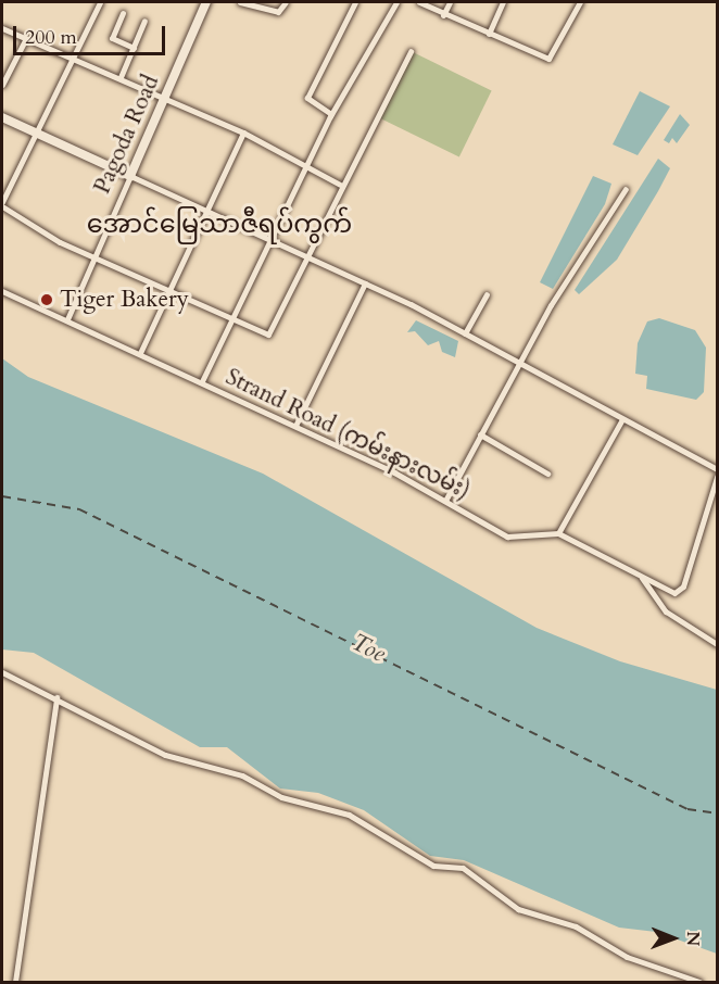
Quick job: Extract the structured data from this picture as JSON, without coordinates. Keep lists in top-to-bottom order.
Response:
{
  "streets": {
    "main road": ["Pagoda Road"],
    "street": ["Strand Road (ကမ်းနားလမ်း)"]
  },
  "crossings": [
    ["Pagoda Road", "Strand Road (ကမ်းနားလမ်း)"]
  ],
  "districts": ["အောင်မြေသာဇီရပ်ကွက်"],
  "water": ["Toe"],
  "places": ["Tiger Bakery"],
  "scale_bar": "200 m",
  "north": "right"
}
